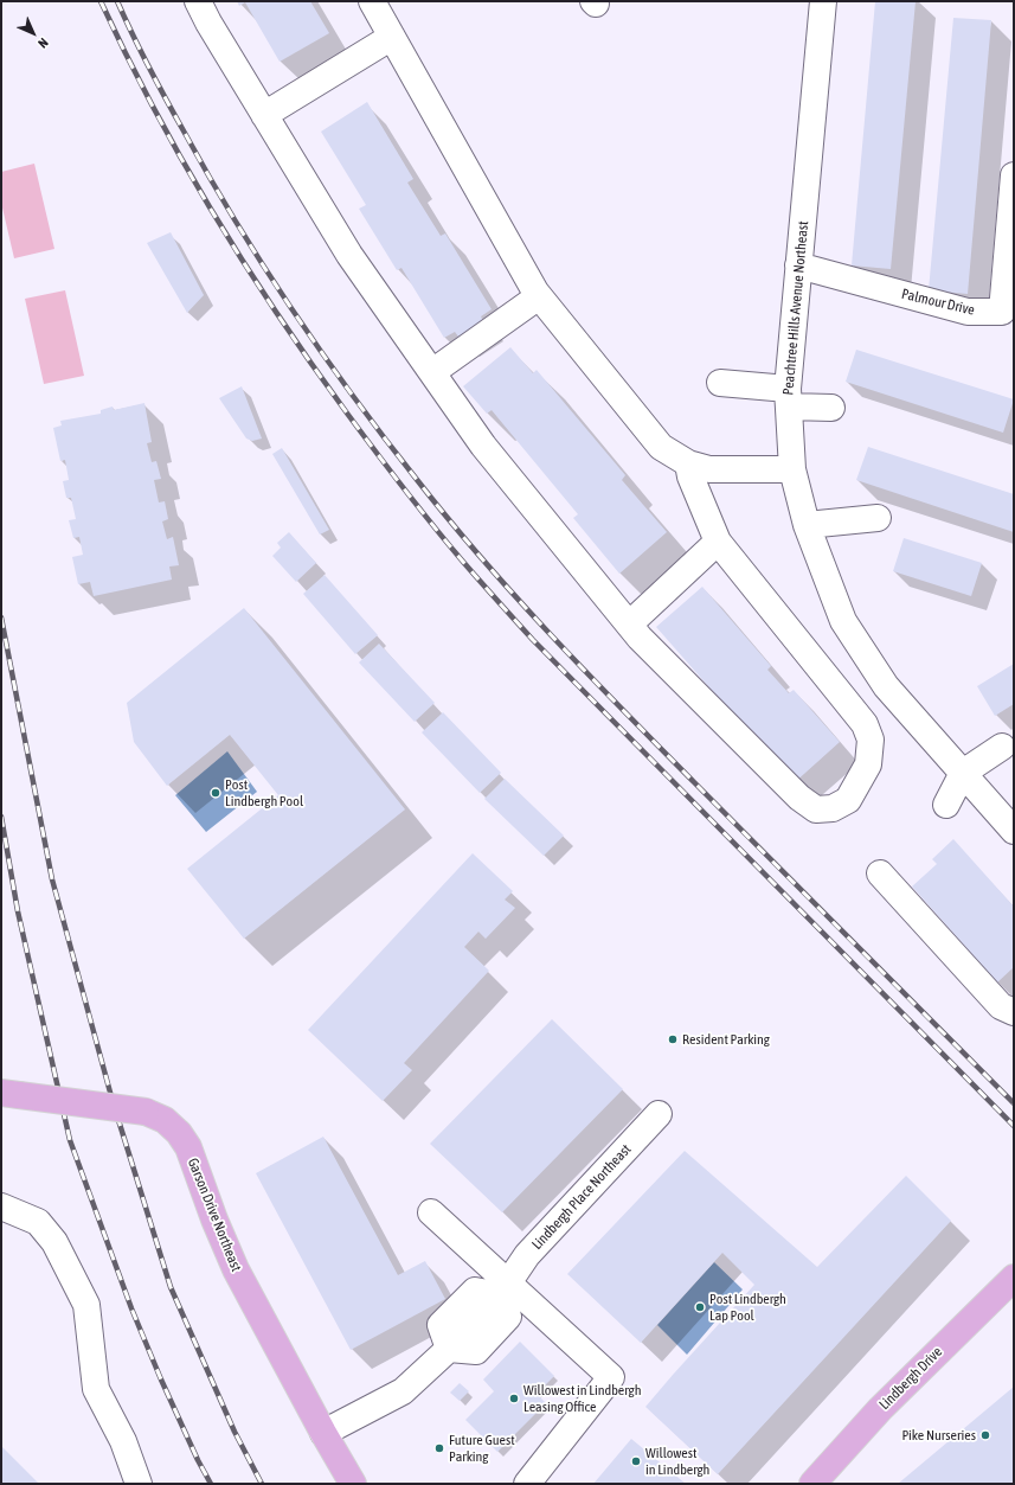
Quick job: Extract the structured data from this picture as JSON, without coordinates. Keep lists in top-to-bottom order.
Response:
{
  "streets": {
    "main road": ["Garson Drive Northeast", "Lindbergh Drive"],
    "street": ["Palmour Drive", "Peachtree Hills Avenue Northeast", "Lindbergh Place Northeast"]
  },
  "crossings": [
    ["Palmour Drive", "Peachtree Hills Avenue Northeast"]
  ],
  "places": [
    "Post Lindbergh Pool",
    "Resident Parking",
    "Post Lindbergh Lap Pool",
    "Willowest in Lindbergh Leasing Office",
    "Pike Nurseries",
    "Future Guest Parking",
    "Willowest in Lindbergh"
  ],
  "north": "bottom right"
}
